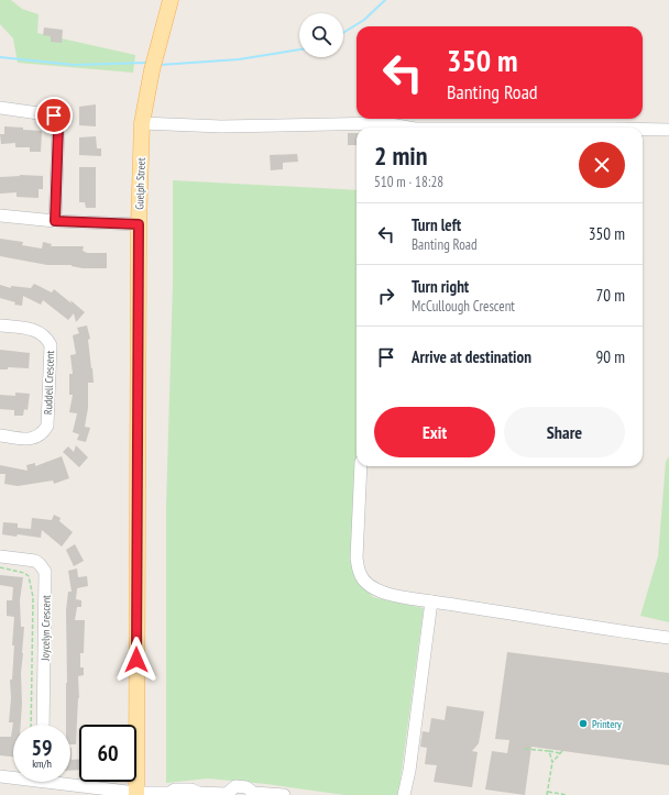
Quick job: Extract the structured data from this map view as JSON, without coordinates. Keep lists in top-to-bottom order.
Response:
{
  "streets": {
    "main road": ["Guelph Street"],
    "street": ["Ruddell Crescent", "Joycelyn Crescent"]
  },
  "places": ["Printery"],
  "page": {
    "turn": ["350 m", "Banting Road"],
    "heading": ["2 min", "510 m · 18:28"],
    "list": [
      {
        "name": "Turn left",
        "note": "Banting Road",
        "value": "350 m"
      },
      {
        "name": "Turn right",
        "note": "McCullough Crescent",
        "value": "70 m"
      },
      {
        "name": "Arrive at destination",
        "value": "90 m"
      }
    ],
    "buttons": ["Exit", "Share"],
    "speed": "59 km/h",
    "limit": "60"
  }
}
